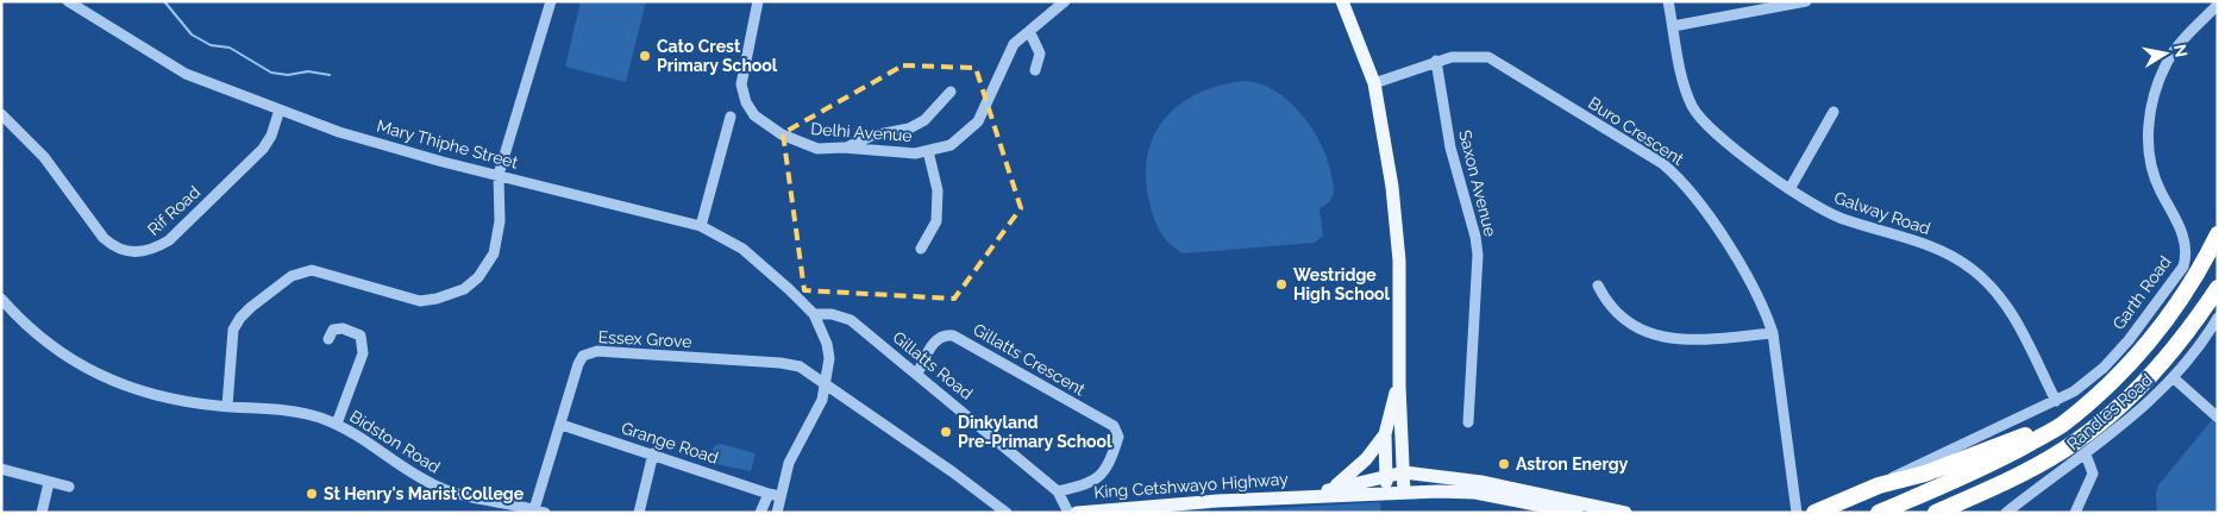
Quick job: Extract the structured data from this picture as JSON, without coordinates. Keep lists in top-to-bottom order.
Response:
{
  "streets": {
    "main road": ["King Cetshwayo Highway"],
    "street": [
      "Buro Crescent",
      "Delhi Avenue",
      "Mary Thiphe Street",
      "Saxon Avenue",
      "Rif Road",
      "Galway Road",
      "Garth Road",
      "Essex Grove",
      "Gillatts Crescent",
      "Gillatts Road",
      "Randles Road",
      "Bidston Road",
      "Grange Road"
    ]
  },
  "crossings": [
    ["Buro Crescent", "Saxon Avenue"],
    ["Mary Thiphe Street", "Rif Road"],
    ["Mary Thiphe Street", "Gillatts Road"],
    ["Galway Road", "Garth Road"],
    ["Essex Grove", "Bidston Road"],
    ["Essex Grove", "Grange Road"],
    ["Gillatts Crescent", "Gillatts Road"]
  ],
  "places": [
    "Cato Crest Primary School",
    "Westridge High School",
    "Dinkyland Pre-Primary School",
    "Astron Energy",
    "St Henry's Marist College"
  ],
  "north": "right"
}
